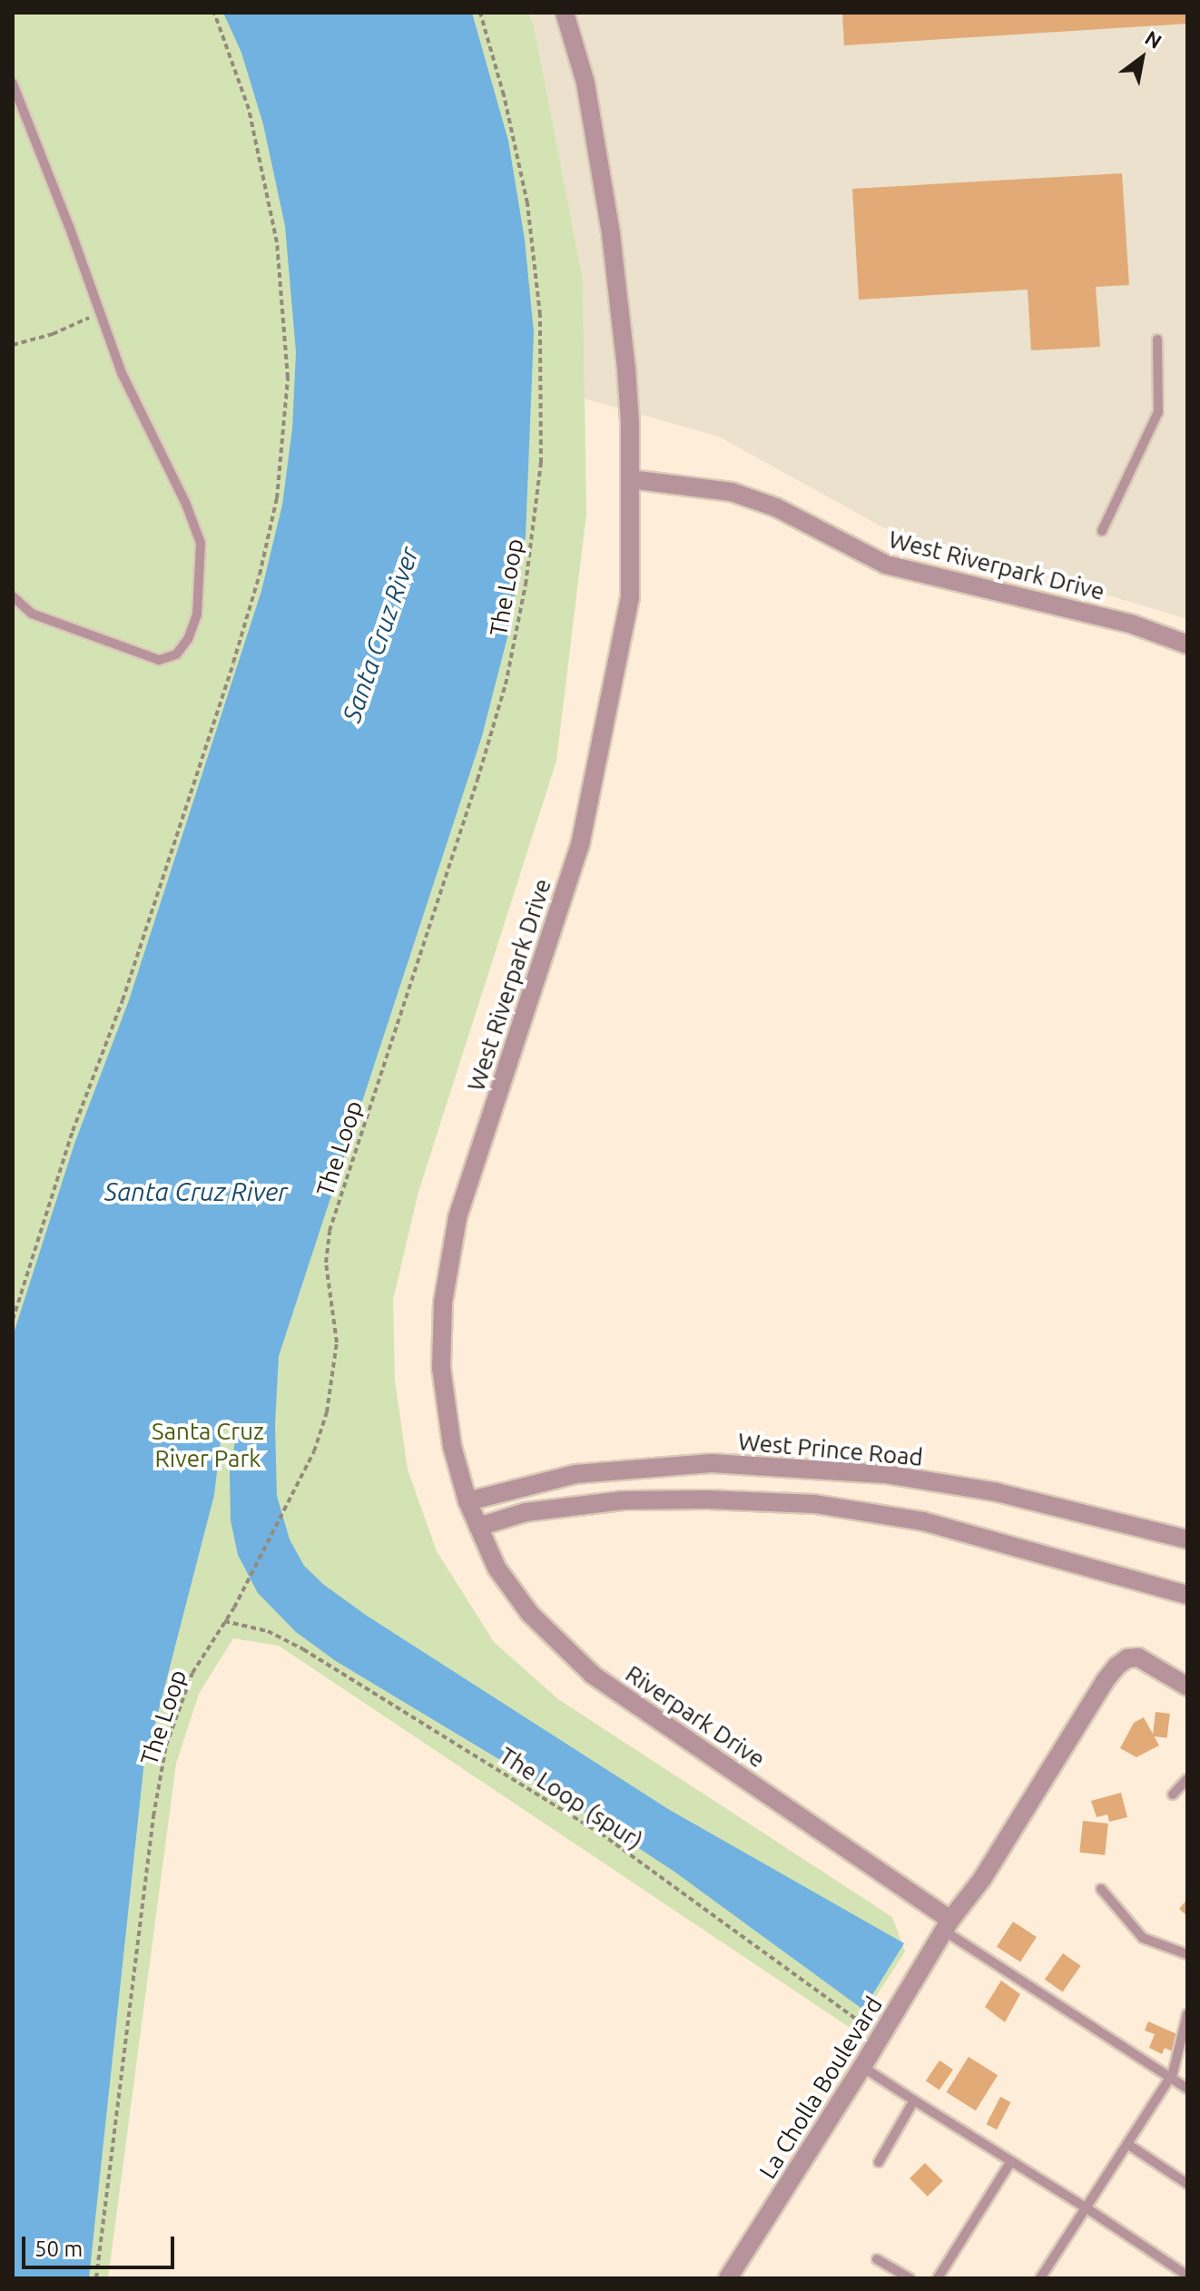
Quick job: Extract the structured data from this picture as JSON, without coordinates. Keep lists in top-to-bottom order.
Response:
{
  "streets": {
    "street": [
      "West Riverpark Drive",
      "West Prince Road",
      "Riverpark Drive",
      "La Cholla Boulevard"
    ],
    "path": ["The Loop", "The Loop (spur)"]
  },
  "crossings": [
    ["West Riverpark Drive", "West Prince Road"],
    ["West Riverpark Drive", "Riverpark Drive"],
    ["The Loop", "The Loop (spur)"],
    ["West Prince Road", "Riverpark Drive"],
    ["Riverpark Drive", "La Cholla Boulevard"],
    ["The Loop (spur)", "La Cholla Boulevard"]
  ],
  "water": ["Santa Cruz River"],
  "parks": ["Santa Cruz River Park"],
  "scale_bar": "50 m",
  "north": "top right"
}
